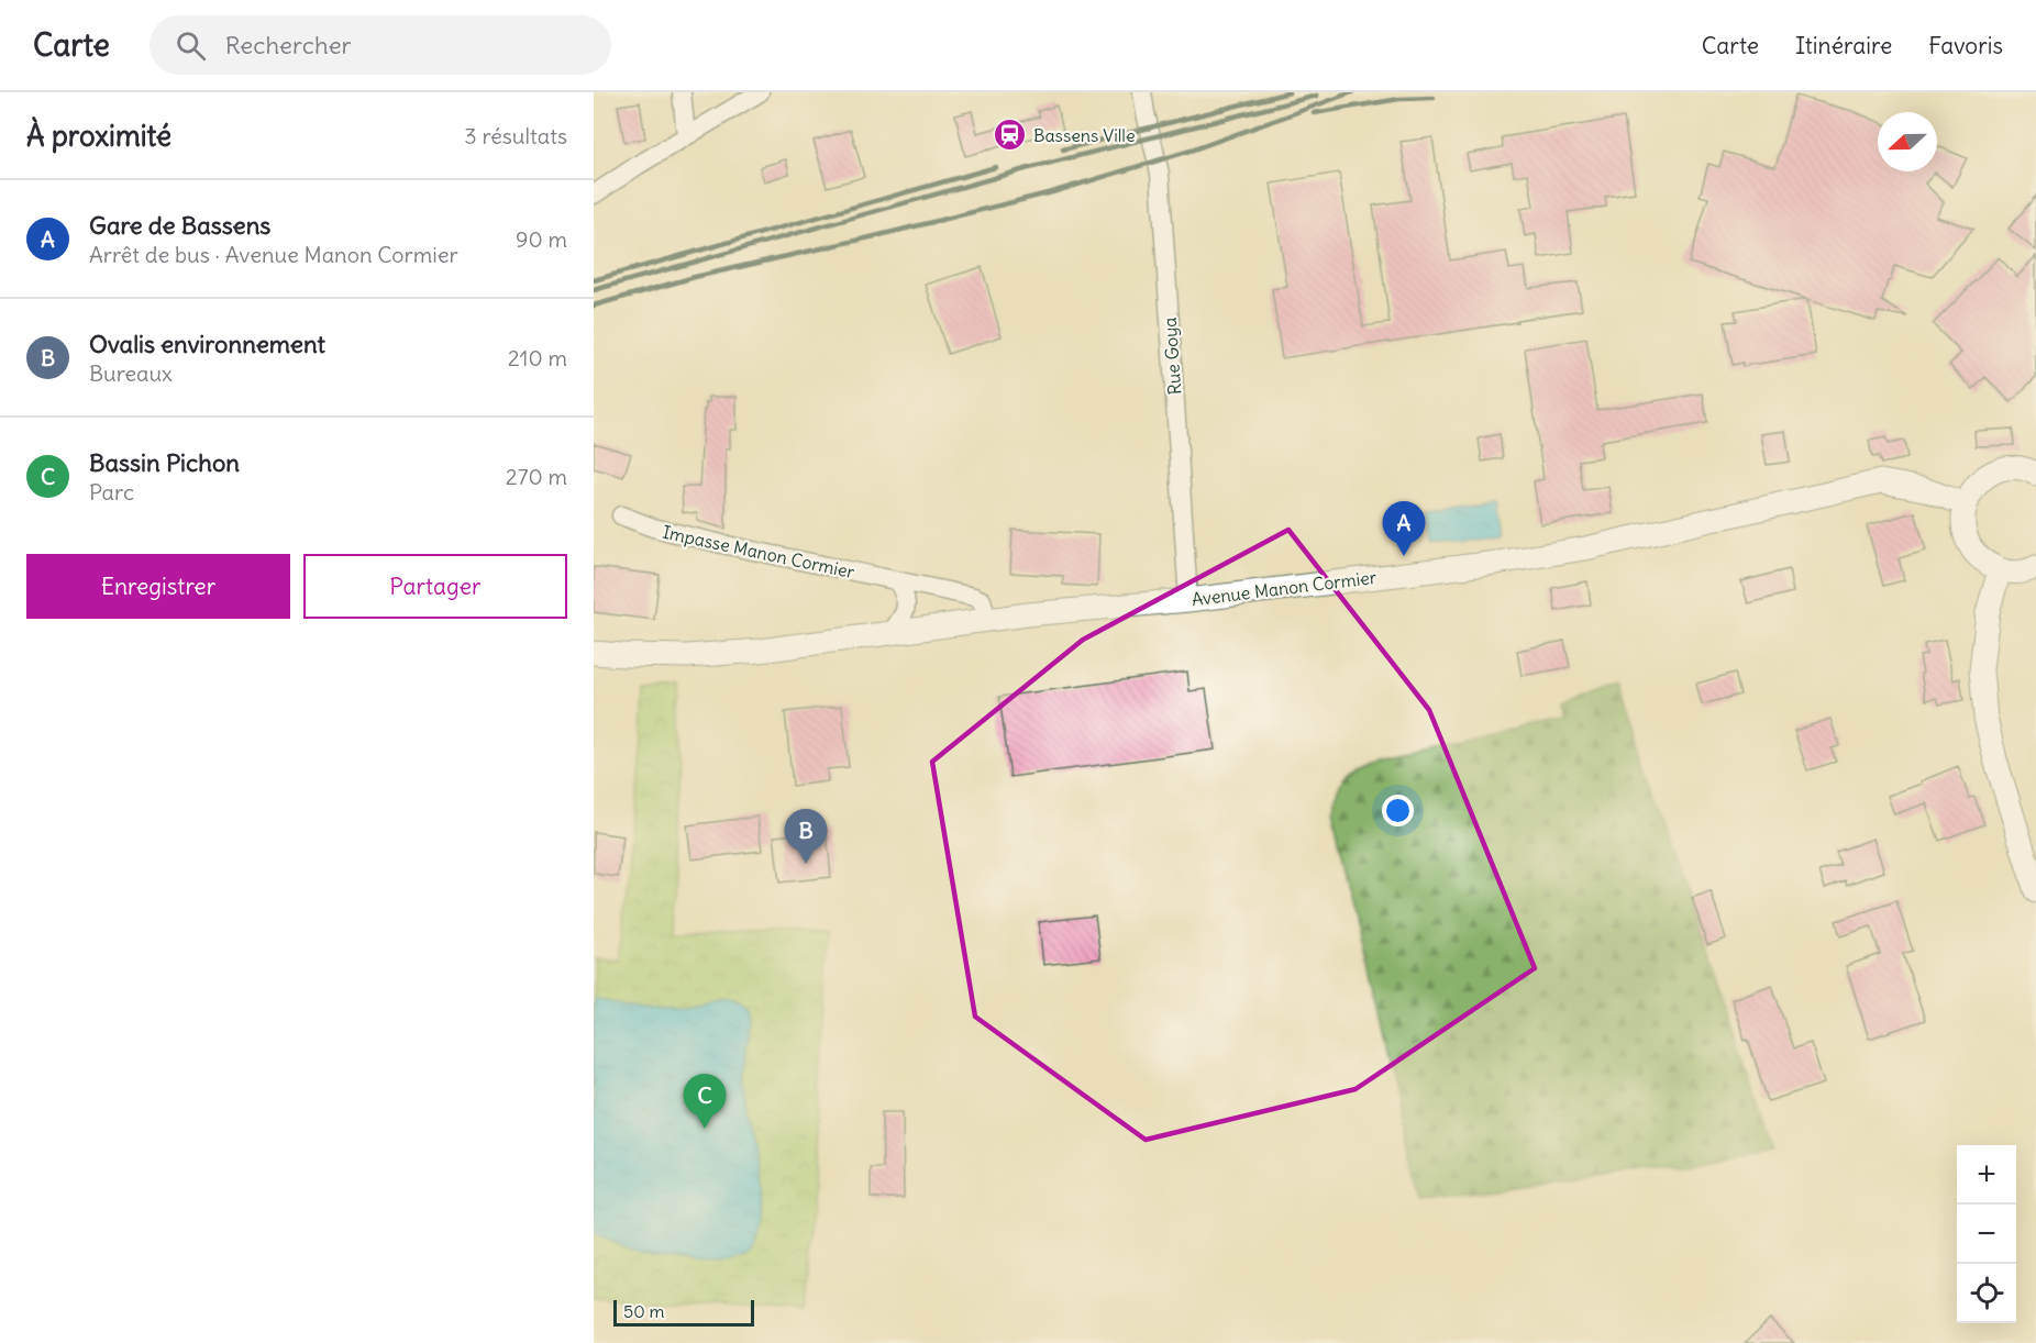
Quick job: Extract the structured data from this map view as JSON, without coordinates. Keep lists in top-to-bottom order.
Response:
{
  "streets": {
    "street": ["Rue Goya", "Impasse Manon Cormier", "Avenue Manon Cormier"]
  },
  "crossings": [
    ["Rue Goya", "Avenue Manon Cormier"],
    ["Impasse Manon Cormier", "Avenue Manon Cormier"]
  ],
  "places": {
    "station": ["Bassens Ville"]
  },
  "scale_bar": "50 m",
  "north": "left",
  "page": {
    "header": "Carte",
    "search": "Rechercher",
    "nav": ["Carte", "Itinéraire", "Favoris"],
    "heading": ["À proximité", "3 résultats"],
    "list": [
      {
        "mark": "A",
        "name": "Gare de Bassens",
        "note": "Arrêt de bus · Avenue Manon Cormier",
        "value": "90 m"
      },
      {
        "mark": "B",
        "name": "Ovalis environnement",
        "note": "Bureaux",
        "value": "210 m"
      },
      {
        "mark": "C",
        "name": "Bassin Pichon",
        "note": "Parc",
        "value": "270 m"
      }
    ],
    "pins": ["A", "B", "C"],
    "buttons": ["Enregistrer", "Partager"],
    "map_buttons": ["+", "−"],
    "scale": "50 m"
  }
}
